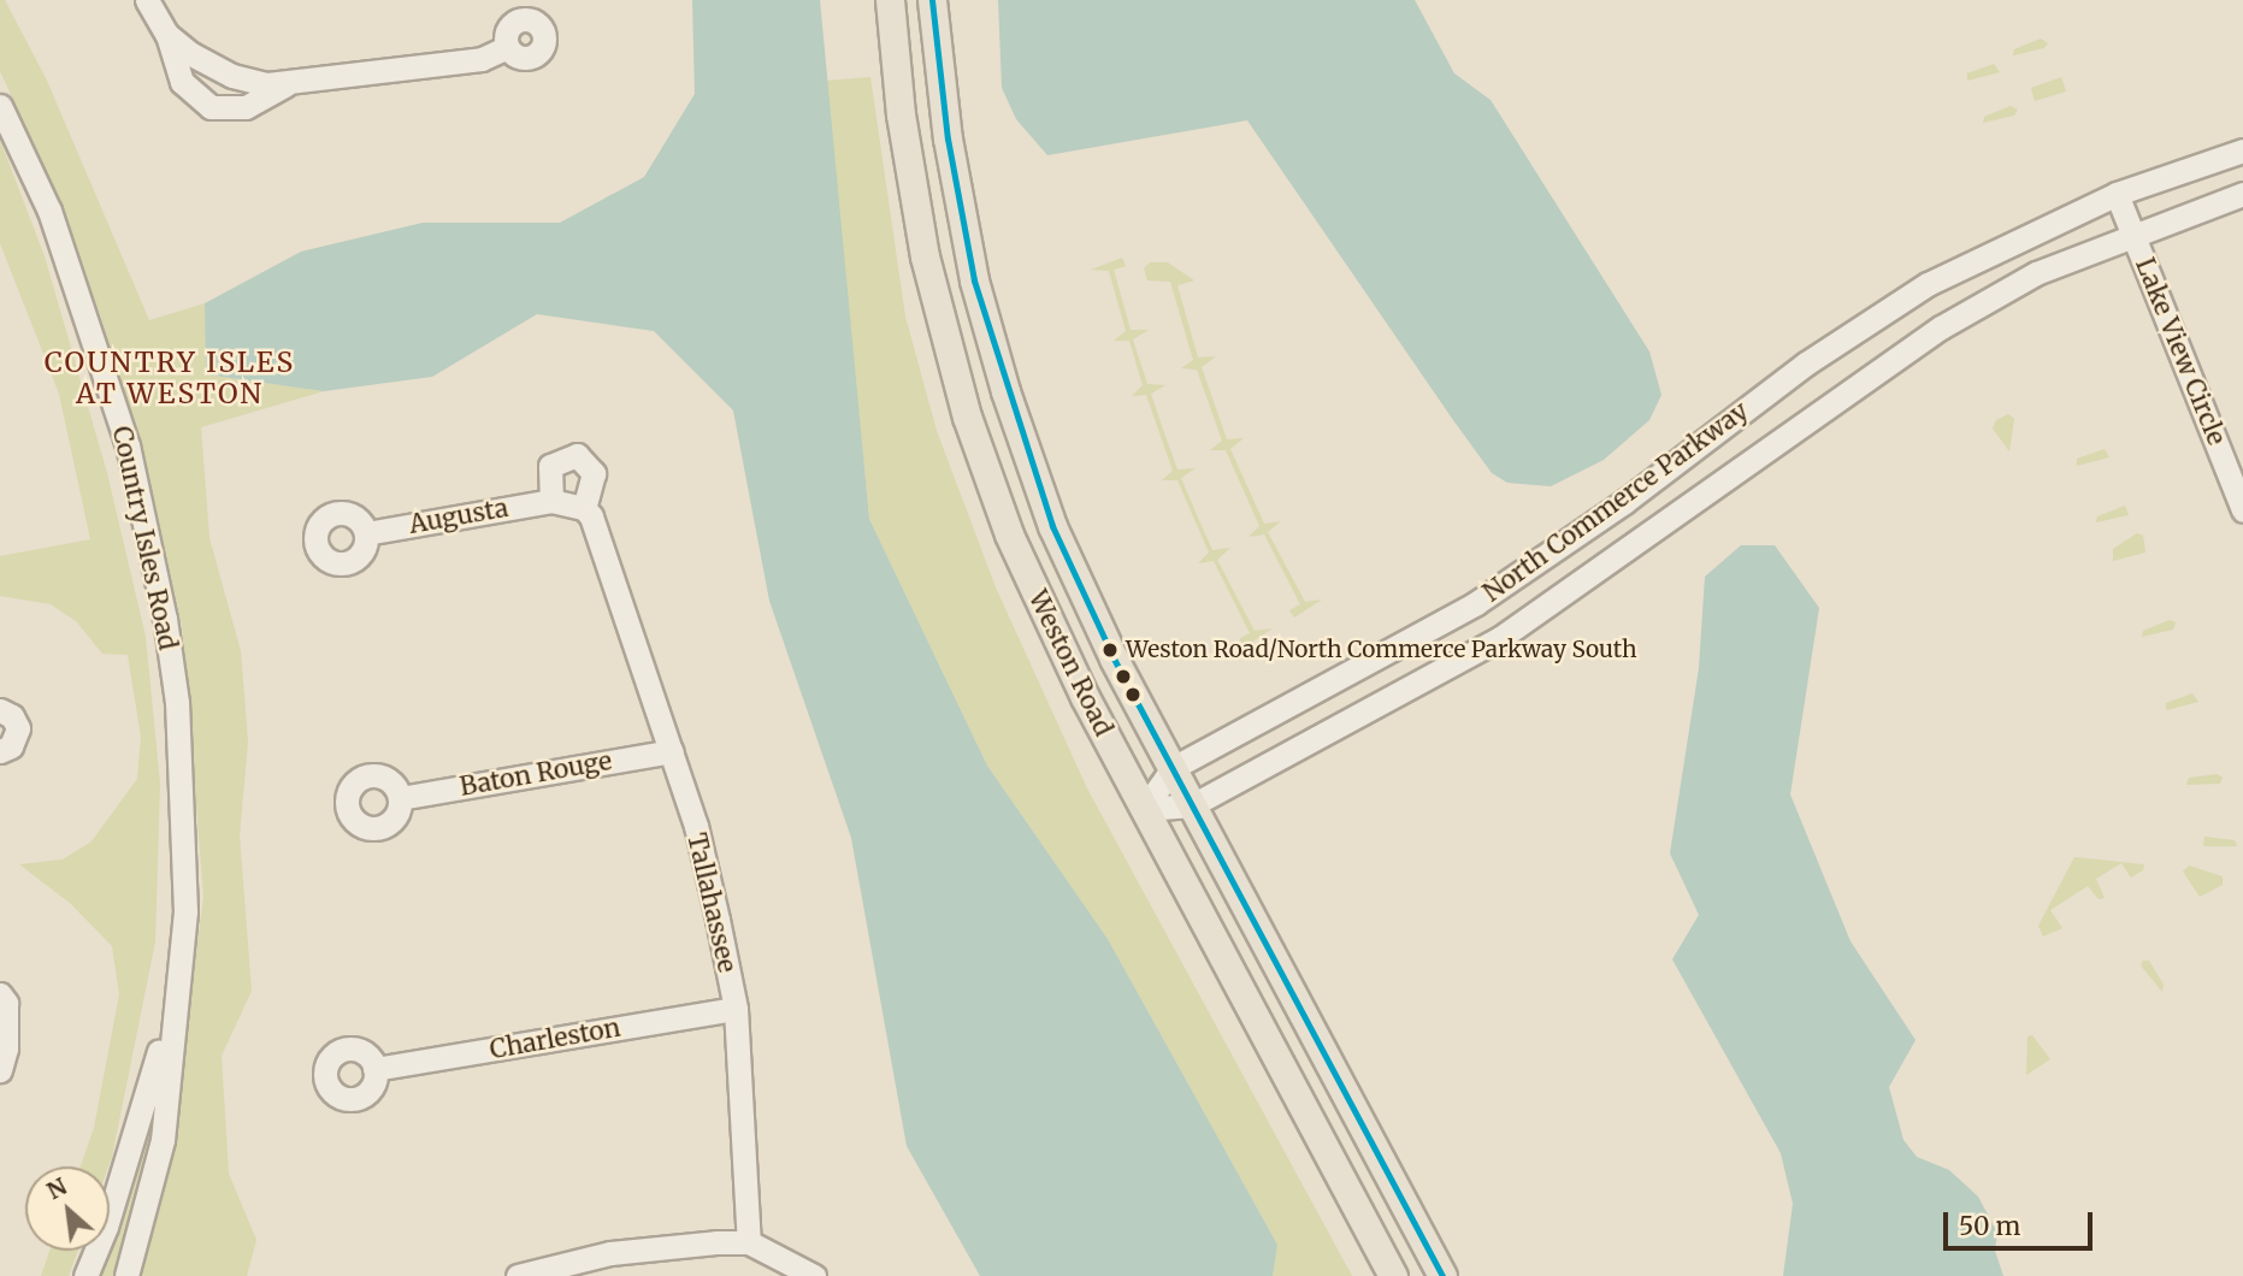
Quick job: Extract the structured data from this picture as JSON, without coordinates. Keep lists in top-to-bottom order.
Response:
{
  "streets": {
    "main road": ["Weston Road"],
    "street": [
      "Lake View Circle",
      "North Commerce Parkway",
      "Augusta",
      "Country Isles Road",
      "Baton Rouge",
      "Tallahassee",
      "Charleston"
    ]
  },
  "crossings": [
    ["Lake View Circle", "North Commerce Parkway"],
    ["North Commerce Parkway", "Weston Road"],
    ["Baton Rouge", "Tallahassee"],
    ["Tallahassee", "Charleston"]
  ],
  "districts": ["COUNTRY ISLES AT WESTON"],
  "places": ["Weston Road/North Commerce Parkway South"],
  "scale_bar": "50 m",
  "north": "top left"
}
